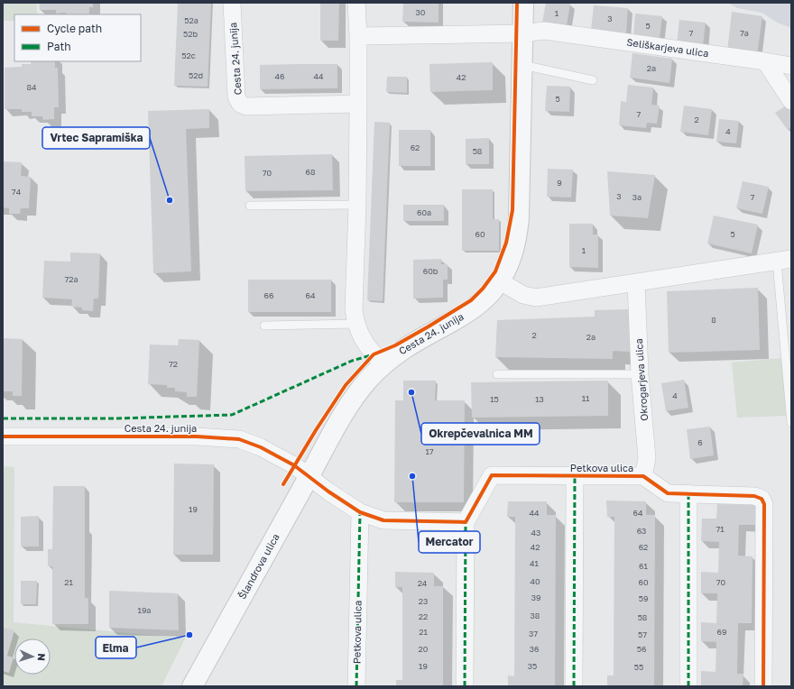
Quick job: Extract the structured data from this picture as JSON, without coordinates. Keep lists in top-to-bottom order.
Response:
{
  "streets": {
    "street": [
      "Seliškarjeva ulica",
      "Cesta 24. junija",
      "Okrogarjeva ulica",
      "Petkova ulica",
      "Šlandrova ulica"
    ]
  },
  "crossings": [
    ["Seliškarjeva ulica", "Cesta 24. junija"],
    ["Cesta 24. junija", "Šlandrova ulica"],
    ["Okrogarjeva ulica", "Petkova ulica"]
  ],
  "places": [
    "Vrtec Sapramiška",
    "Okrepčevalnica MM",
    "Mercator",
    "Elma"
  ],
  "house_numbers": [
    "30",
    "1",
    "3",
    "52a",
    "5",
    "7",
    "7a",
    "52b",
    "52c",
    "2a",
    "52d",
    "46",
    "44",
    "42",
    "84",
    "5",
    "7",
    "2",
    "4",
    "62",
    "58",
    "68",
    "70",
    "9",
    "74",
    "3",
    "3a",
    "7",
    "60a",
    "60",
    "5",
    "1",
    "60b",
    "72a",
    "66",
    "64",
    "8",
    "2",
    "2a",
    "72",
    "4",
    "11",
    "15",
    "13",
    "6",
    "17",
    "19",
    "44",
    "64",
    "71",
    "63",
    "43",
    "42",
    "62",
    "41",
    "61",
    "40",
    "21",
    "60",
    "70",
    "24",
    "39",
    "59",
    "23",
    "19a",
    "38",
    "22",
    "58",
    "21",
    "69",
    "37",
    "57",
    "20",
    "36",
    "56",
    "19",
    "35",
    "55"
  ],
  "legend": ["Cycle path", "Path"],
  "north": "right"
}
